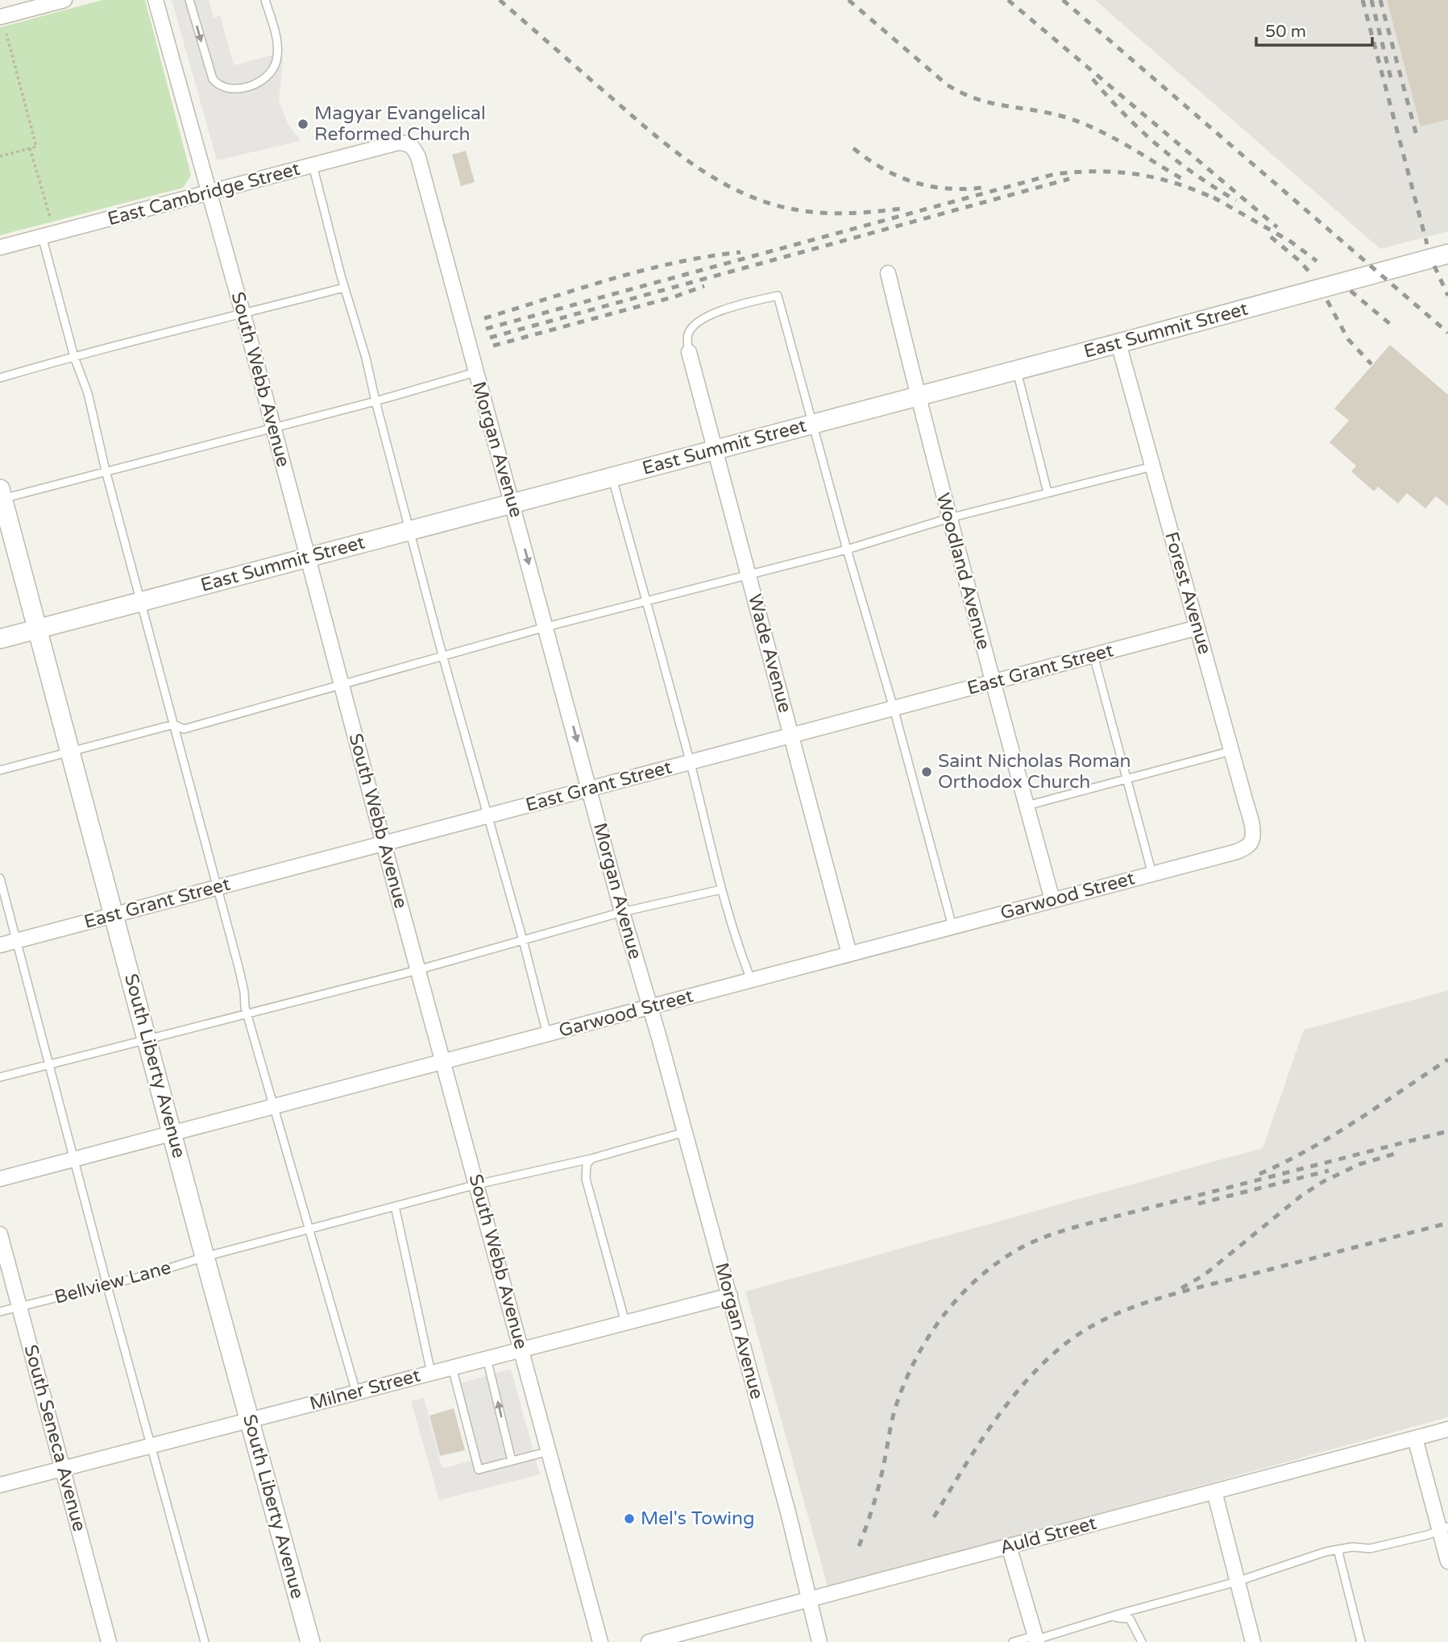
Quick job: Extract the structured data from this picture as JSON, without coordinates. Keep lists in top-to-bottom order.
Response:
{
  "streets": {
    "street": [
      "East Cambridge Street",
      "East Summit Street",
      "South Webb Avenue",
      "Morgan Avenue",
      "Woodland Avenue",
      "Forest Avenue",
      "Wade Avenue",
      "East Grant Street",
      "Garwood Street",
      "South Liberty Avenue",
      "Milner Street",
      "South Seneca Avenue",
      "Auld Street"
    ],
    "lane": ["Bellview Lane"]
  },
  "crossings": [
    ["East Cambridge Street", "South Webb Avenue"],
    ["East Cambridge Street", "Morgan Avenue"],
    ["East Summit Street", "South Webb Avenue"],
    ["East Summit Street", "Morgan Avenue"],
    ["East Summit Street", "Woodland Avenue"],
    ["East Summit Street", "Forest Avenue"],
    ["East Summit Street", "Wade Avenue"],
    ["East Summit Street", "South Liberty Avenue"],
    ["South Webb Avenue", "East Grant Street"],
    ["South Webb Avenue", "Garwood Street"],
    ["South Webb Avenue", "Bellview Lane"],
    ["South Webb Avenue", "Milner Street"],
    ["Morgan Avenue", "East Grant Street"],
    ["Morgan Avenue", "Garwood Street"],
    ["Morgan Avenue", "Bellview Lane"],
    ["Morgan Avenue", "Milner Street"],
    ["Morgan Avenue", "Auld Street"],
    ["Woodland Avenue", "East Grant Street"],
    ["Woodland Avenue", "Garwood Street"],
    ["Forest Avenue", "East Grant Street"],
    ["Forest Avenue", "Garwood Street"],
    ["Wade Avenue", "East Grant Street"],
    ["Wade Avenue", "Garwood Street"],
    ["East Grant Street", "South Liberty Avenue"],
    ["Garwood Street", "South Liberty Avenue"],
    ["South Liberty Avenue", "Bellview Lane"],
    ["South Liberty Avenue", "Milner Street"],
    ["Bellview Lane", "South Seneca Avenue"],
    ["Milner Street", "South Seneca Avenue"]
  ],
  "places": ["Magyar Evangelical Reformed Church", "Saint Nicholas Roman Orthodox Church", "Mel's Towing"],
  "scale_bar": "50 m"
}
